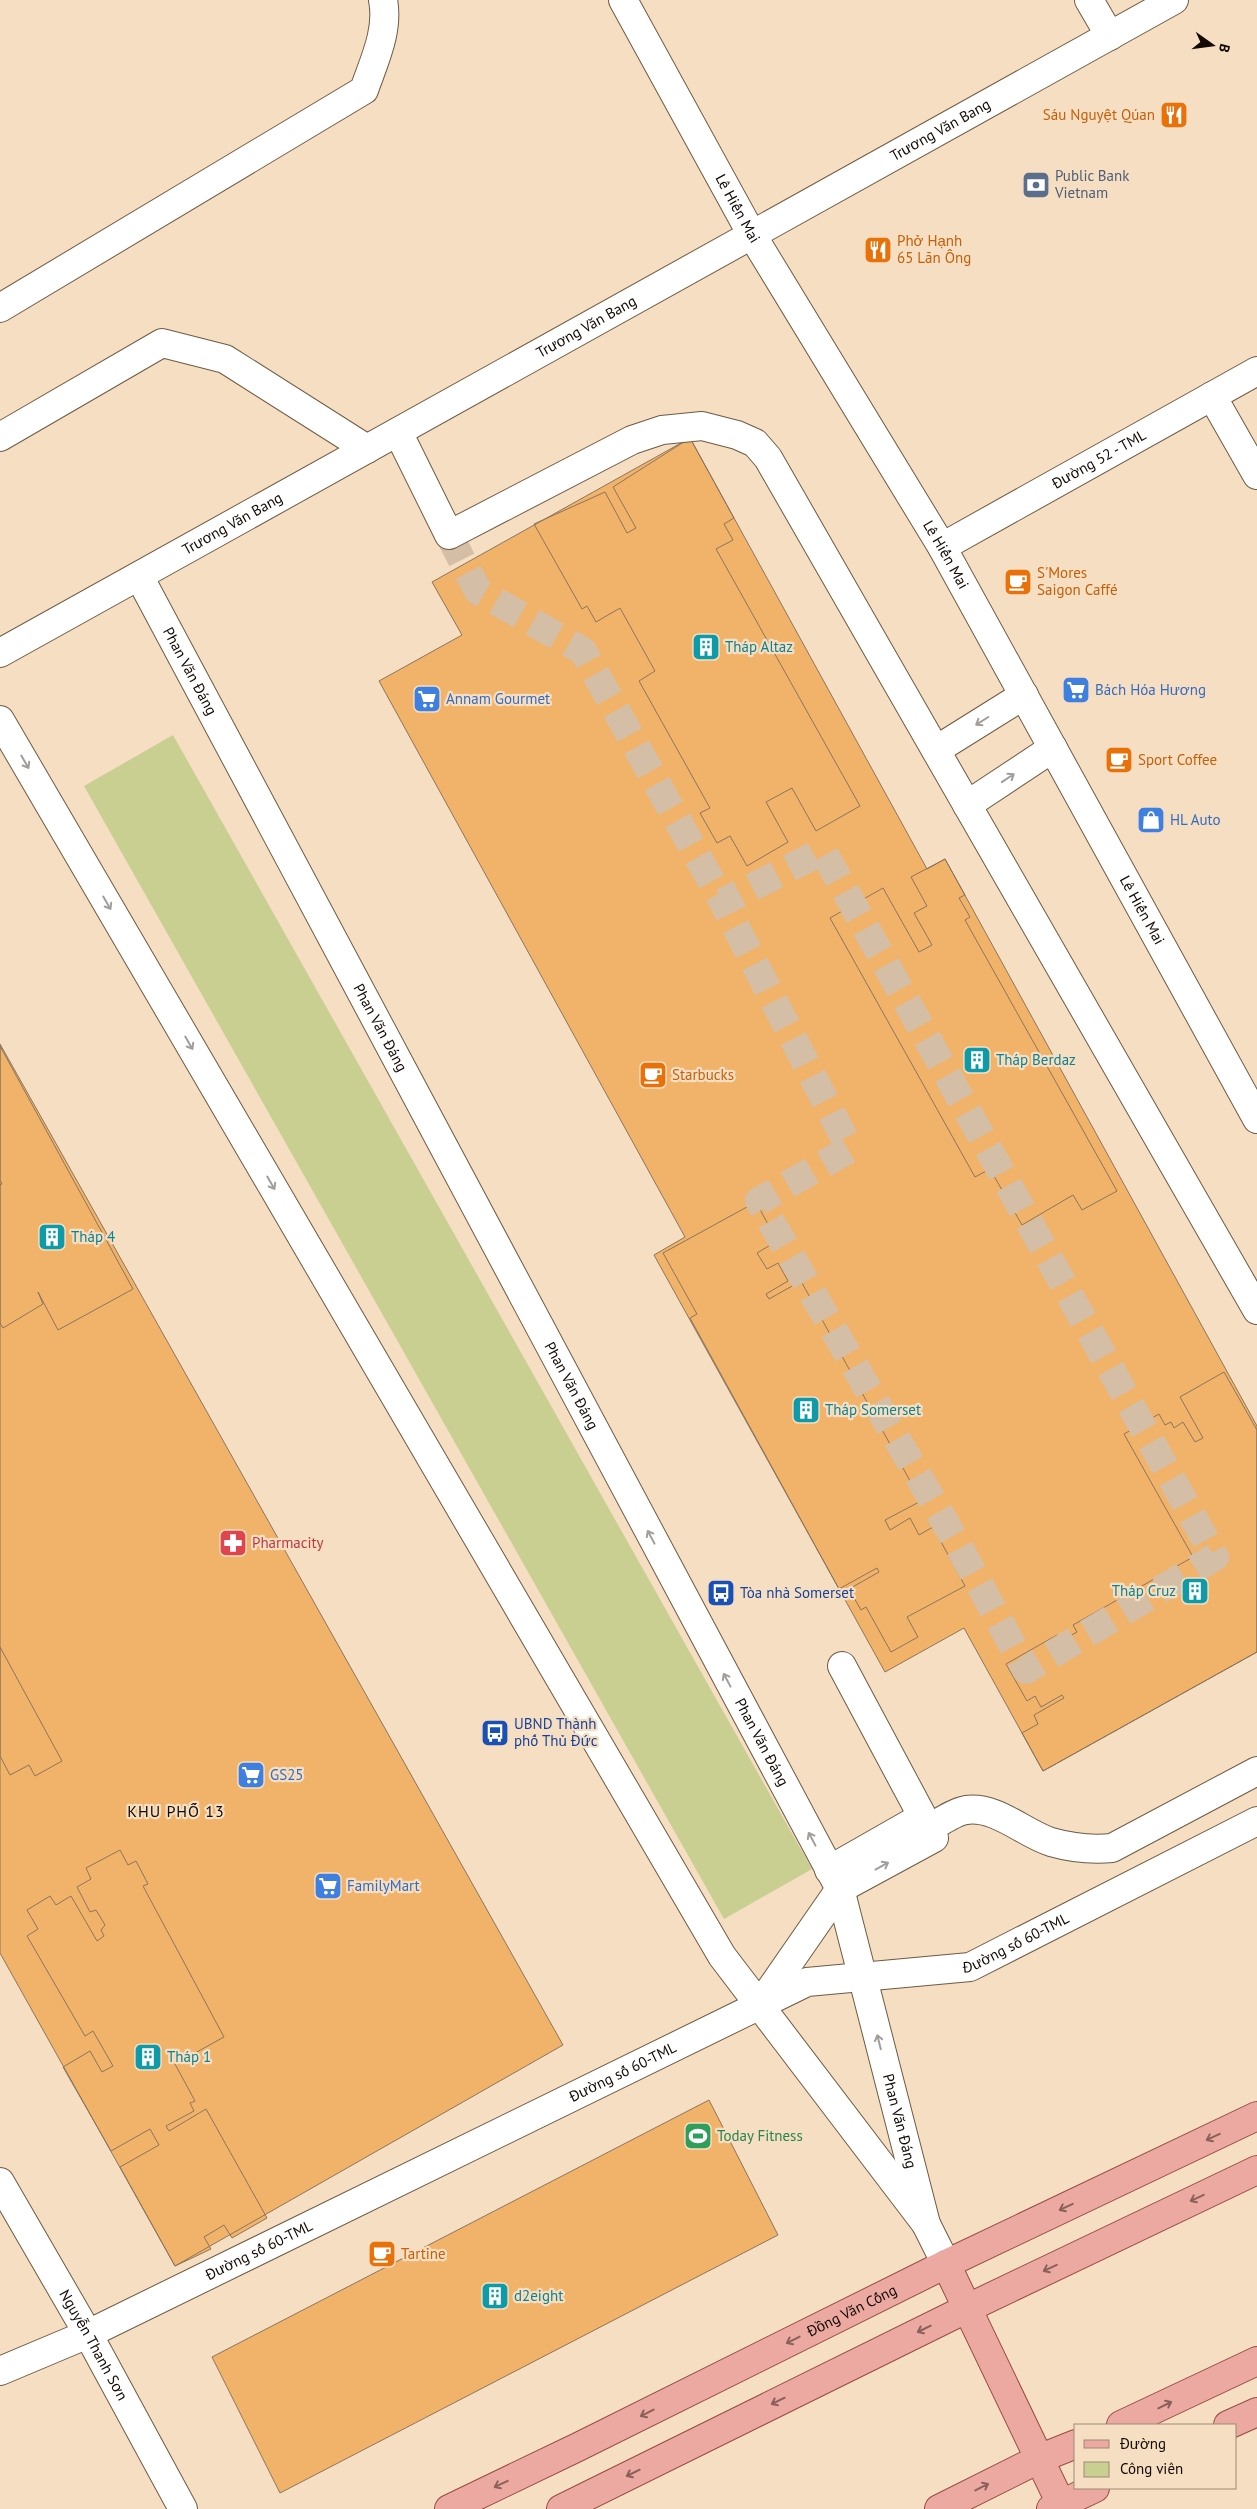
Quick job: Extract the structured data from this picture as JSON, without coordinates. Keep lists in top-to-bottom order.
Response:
{
  "streets": {
    "main road": ["Đồng Văn Cống"],
    "street": [
      "Trương Văn Bang",
      "Lê Hiến Mai",
      "Đường 52 - TML",
      "Phan Văn Đáng",
      "Đường số 60-TML",
      "Nguyễn Thanh Sơn"
    ]
  },
  "crossings": [
    ["Trương Văn Bang", "Lê Hiến Mai"],
    ["Trương Văn Bang", "Phan Văn Đáng"],
    ["Lê Hiến Mai", "Đường 52 - TML"],
    ["Phan Văn Đáng", "Đường số 60-TML"],
    ["Phan Văn Đáng", "Đồng Văn Cống"],
    ["Đường số 60-TML", "Nguyễn Thanh Sơn"]
  ],
  "districts": ["KHU PHỐ 13"],
  "places": {
    "restaurant": ["Sáu Nguyệt Qúan", "Phở Hạnh 65 Lãn Ông"],
    "bank": ["Public Bank Vietnam"],
    "cafe": [
      "S'Mores Saigon Caffé",
      "Sport Coffee",
      "Starbucks",
      "Tartine"
    ],
    "building": [
      "Tháp Altaz",
      "Tháp Berdaz",
      "Tháp 4",
      "Tháp Somerset",
      "Tháp Cruz",
      "Tháp 1",
      "d2eight"
    ],
    "supermarket": [
      "Bách Hóa Hương",
      "Annam Gourmet",
      "GS25",
      "FamilyMart"
    ],
    "shop": ["HL Auto"],
    "pharmacy": ["Pharmacity"],
    "bus stop": ["Tòa nhà Somerset", "UBND Thành phố Thủ Đức"],
    "sports": ["Today Fitness"]
  },
  "legend": ["Đường", "Công viên"],
  "north": "right"
}
